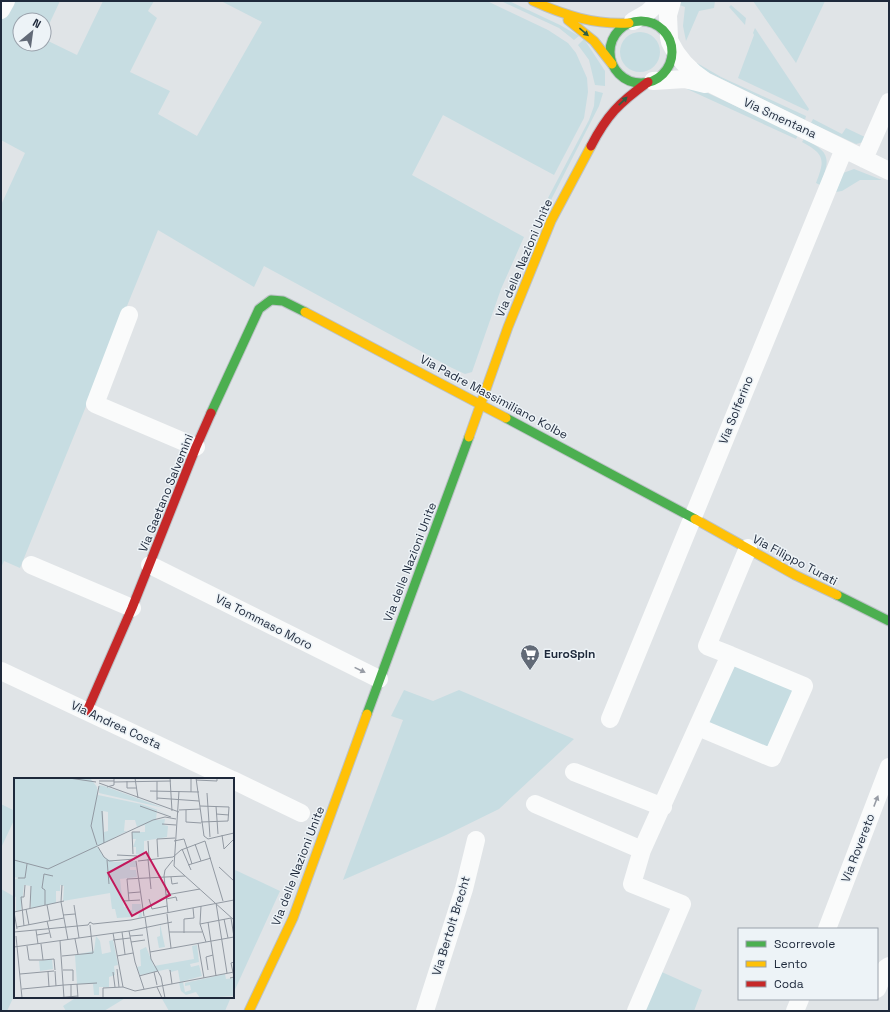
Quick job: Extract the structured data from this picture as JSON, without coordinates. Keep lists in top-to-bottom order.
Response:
{
  "streets": {
    "street": [
      "Via Smentana",
      "Via delle Nazioni Unite",
      "Via Padre Massimiliano Kolbe",
      "Via Solferino",
      "Via Gaetano Salvemini",
      "Via Filippo Turati",
      "Via Tommaso Moro",
      "Via Andrea Costa",
      "Via Rovereto",
      "Via Bertolt Brecht"
    ]
  },
  "crossings": [
    ["Via Smentana", "Via Solferino"],
    ["Via delle Nazioni Unite", "Via Padre Massimiliano Kolbe"],
    ["Via delle Nazioni Unite", "Via Tommaso Moro"],
    ["Via Padre Massimiliano Kolbe", "Via Solferino"],
    ["Via Padre Massimiliano Kolbe", "Via Gaetano Salvemini"],
    ["Via Padre Massimiliano Kolbe", "Via Filippo Turati"],
    ["Via Solferino", "Via Filippo Turati"],
    ["Via Gaetano Salvemini", "Via Tommaso Moro"],
    ["Via Gaetano Salvemini", "Via Andrea Costa"]
  ],
  "one_way": ["Via Rovereto"],
  "places": {
    "supermarket": ["EuroSpin"]
  },
  "legend": ["Scorrevole", "Lento", "Coda"],
  "north": "top right"
}
